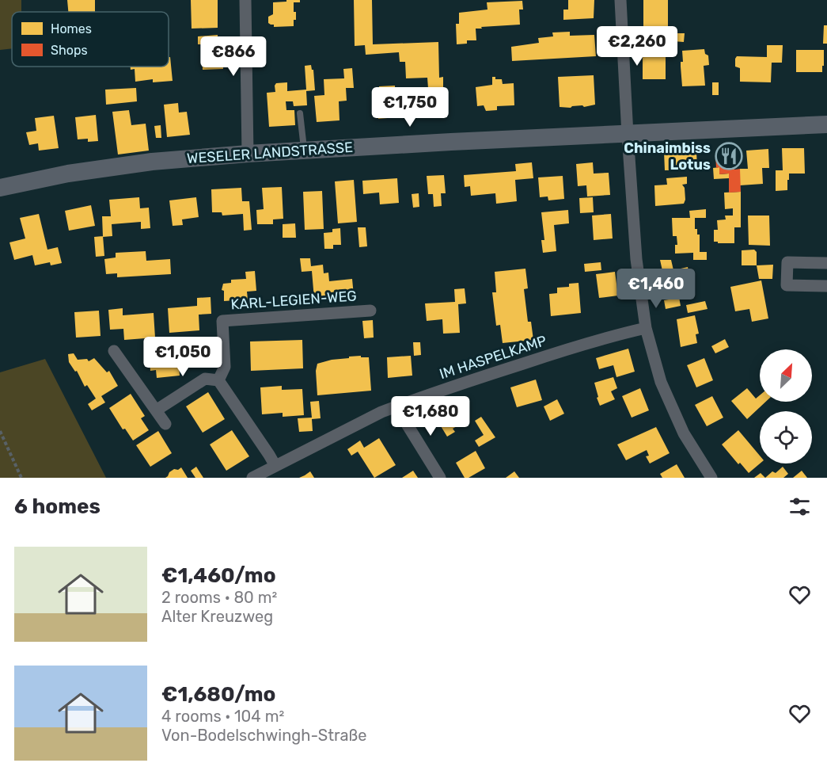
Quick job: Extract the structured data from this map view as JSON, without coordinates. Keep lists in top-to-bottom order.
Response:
{
  "streets": {
    "street": ["WESELER LANDSTRASSE", "KARL-LEGIEN-WEG", "IM HASPELKAMP"]
  },
  "places": {
    "restaurant": ["Chinaimbiss Lotus"]
  },
  "legend": ["Homes", "Shops"],
  "north": "top right",
  "page": {
    "price": [
      "€2,260",
      "€866",
      "€1,750",
      "€1,460",
      "€1,050",
      "€1,680"
    ],
    "heading": "6 homes",
    "list": [
      {
        "name": "€1,460/mo",
        "note": "2 rooms · 80 m² · Alter Kreuzweg"
      },
      {
        "name": "€1,680/mo",
        "note": "4 rooms · 104 m² · Von-Bodelschwingh-Straße"
      }
    ]
  }
}
